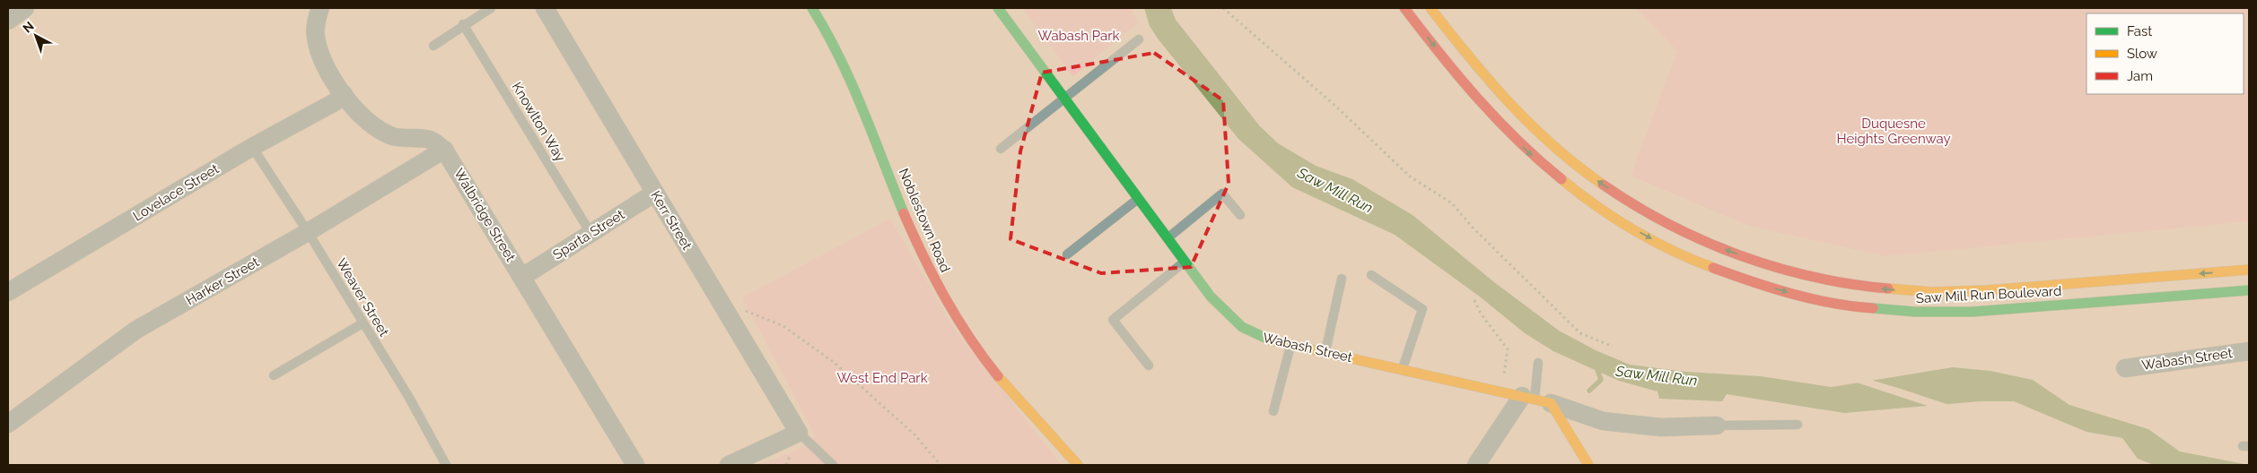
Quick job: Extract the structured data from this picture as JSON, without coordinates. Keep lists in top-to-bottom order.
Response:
{
  "streets": {
    "main road": ["Noblestown Road", "Saw Mill Run Boulevard", "Wabash Street"],
    "street": [
      "Lovelace Street",
      "Walbridge Street",
      "Kerr Street",
      "Sparta Street",
      "Harker Street"
    ],
    "lane": ["Knowlton Way", "Weaver Street"]
  },
  "crossings": [
    ["Knowlton Way", "Sparta Street"],
    ["Lovelace Street", "Weaver Street"],
    ["Walbridge Street", "Sparta Street"],
    ["Walbridge Street", "Harker Street"],
    ["Kerr Street", "Sparta Street"],
    ["Harker Street", "Weaver Street"]
  ],
  "water": ["Saw Mill Run"],
  "parks": ["Wabash Park", "Duquesne Heights Greenway", "West End Park"],
  "legend": ["Fast", "Slow", "Jam"],
  "north": "top left"
}
